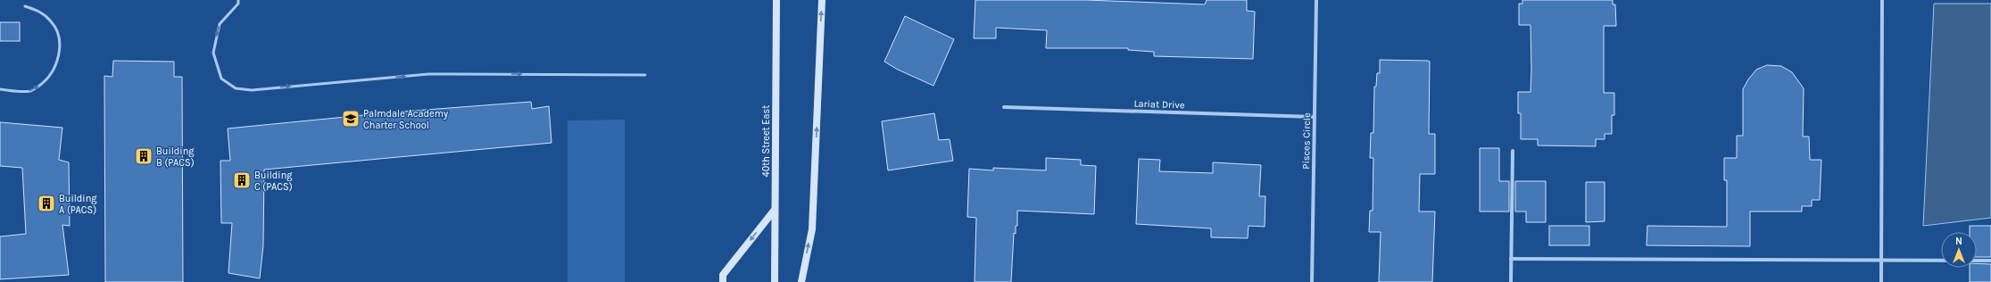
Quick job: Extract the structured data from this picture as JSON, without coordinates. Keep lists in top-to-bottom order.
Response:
{
  "streets": {
    "main road": ["40th Street East"],
    "street": ["Lariat Drive", "Pisces Circle"]
  },
  "crossings": [
    ["Lariat Drive", "Pisces Circle"]
  ],
  "places": {
    "school or university": ["Palmdale Academy Charter School"],
    "building": ["Building B (PACS)", "Building C (PACS)", "Building A (PACS)"]
  },
  "north": "top"
}
